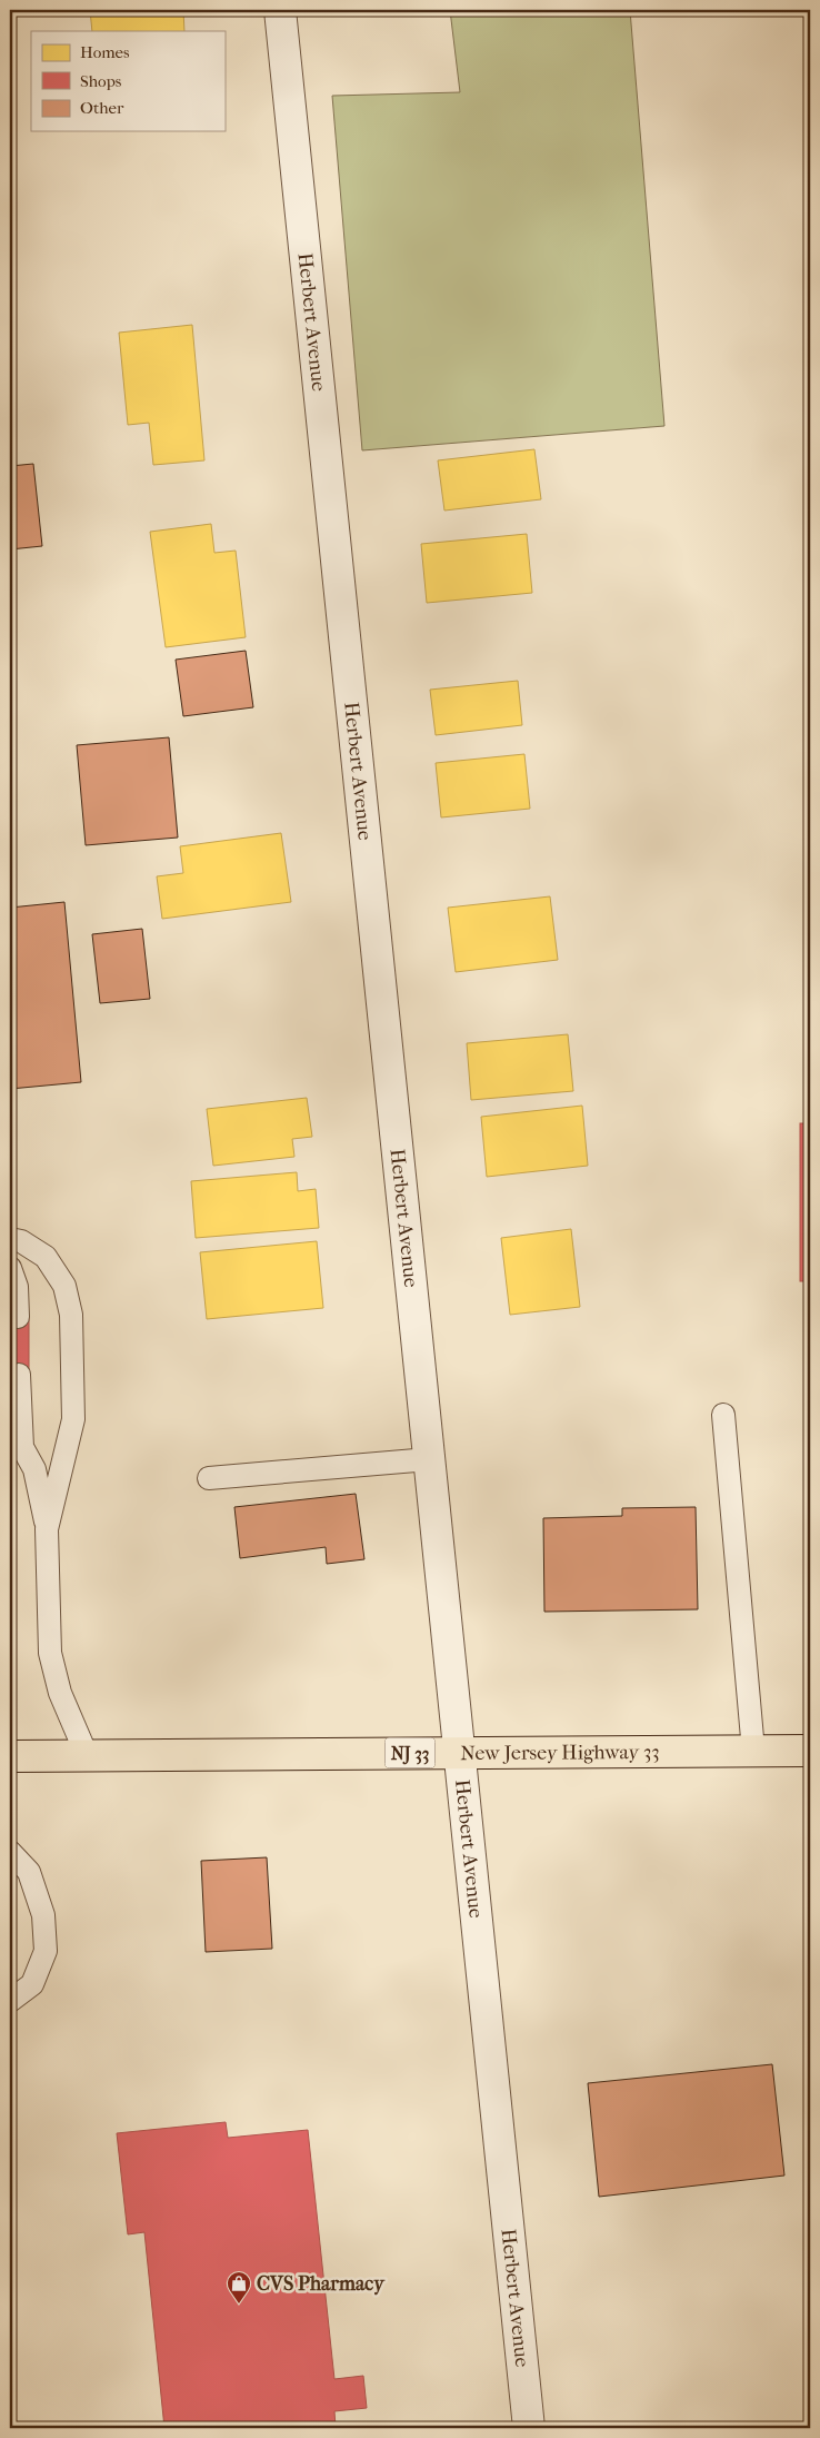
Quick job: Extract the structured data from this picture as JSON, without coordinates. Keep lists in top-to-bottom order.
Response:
{
  "streets": {
    "main road": ["New Jersey Highway 33", "NJ 33"],
    "street": ["Herbert Avenue"]
  },
  "crossings": [
    ["Herbert Avenue", "New Jersey Highway 33"]
  ],
  "places": {
    "shop": ["CVS Pharmacy"]
  },
  "legend": ["Homes", "Shops", "Other"]
}
